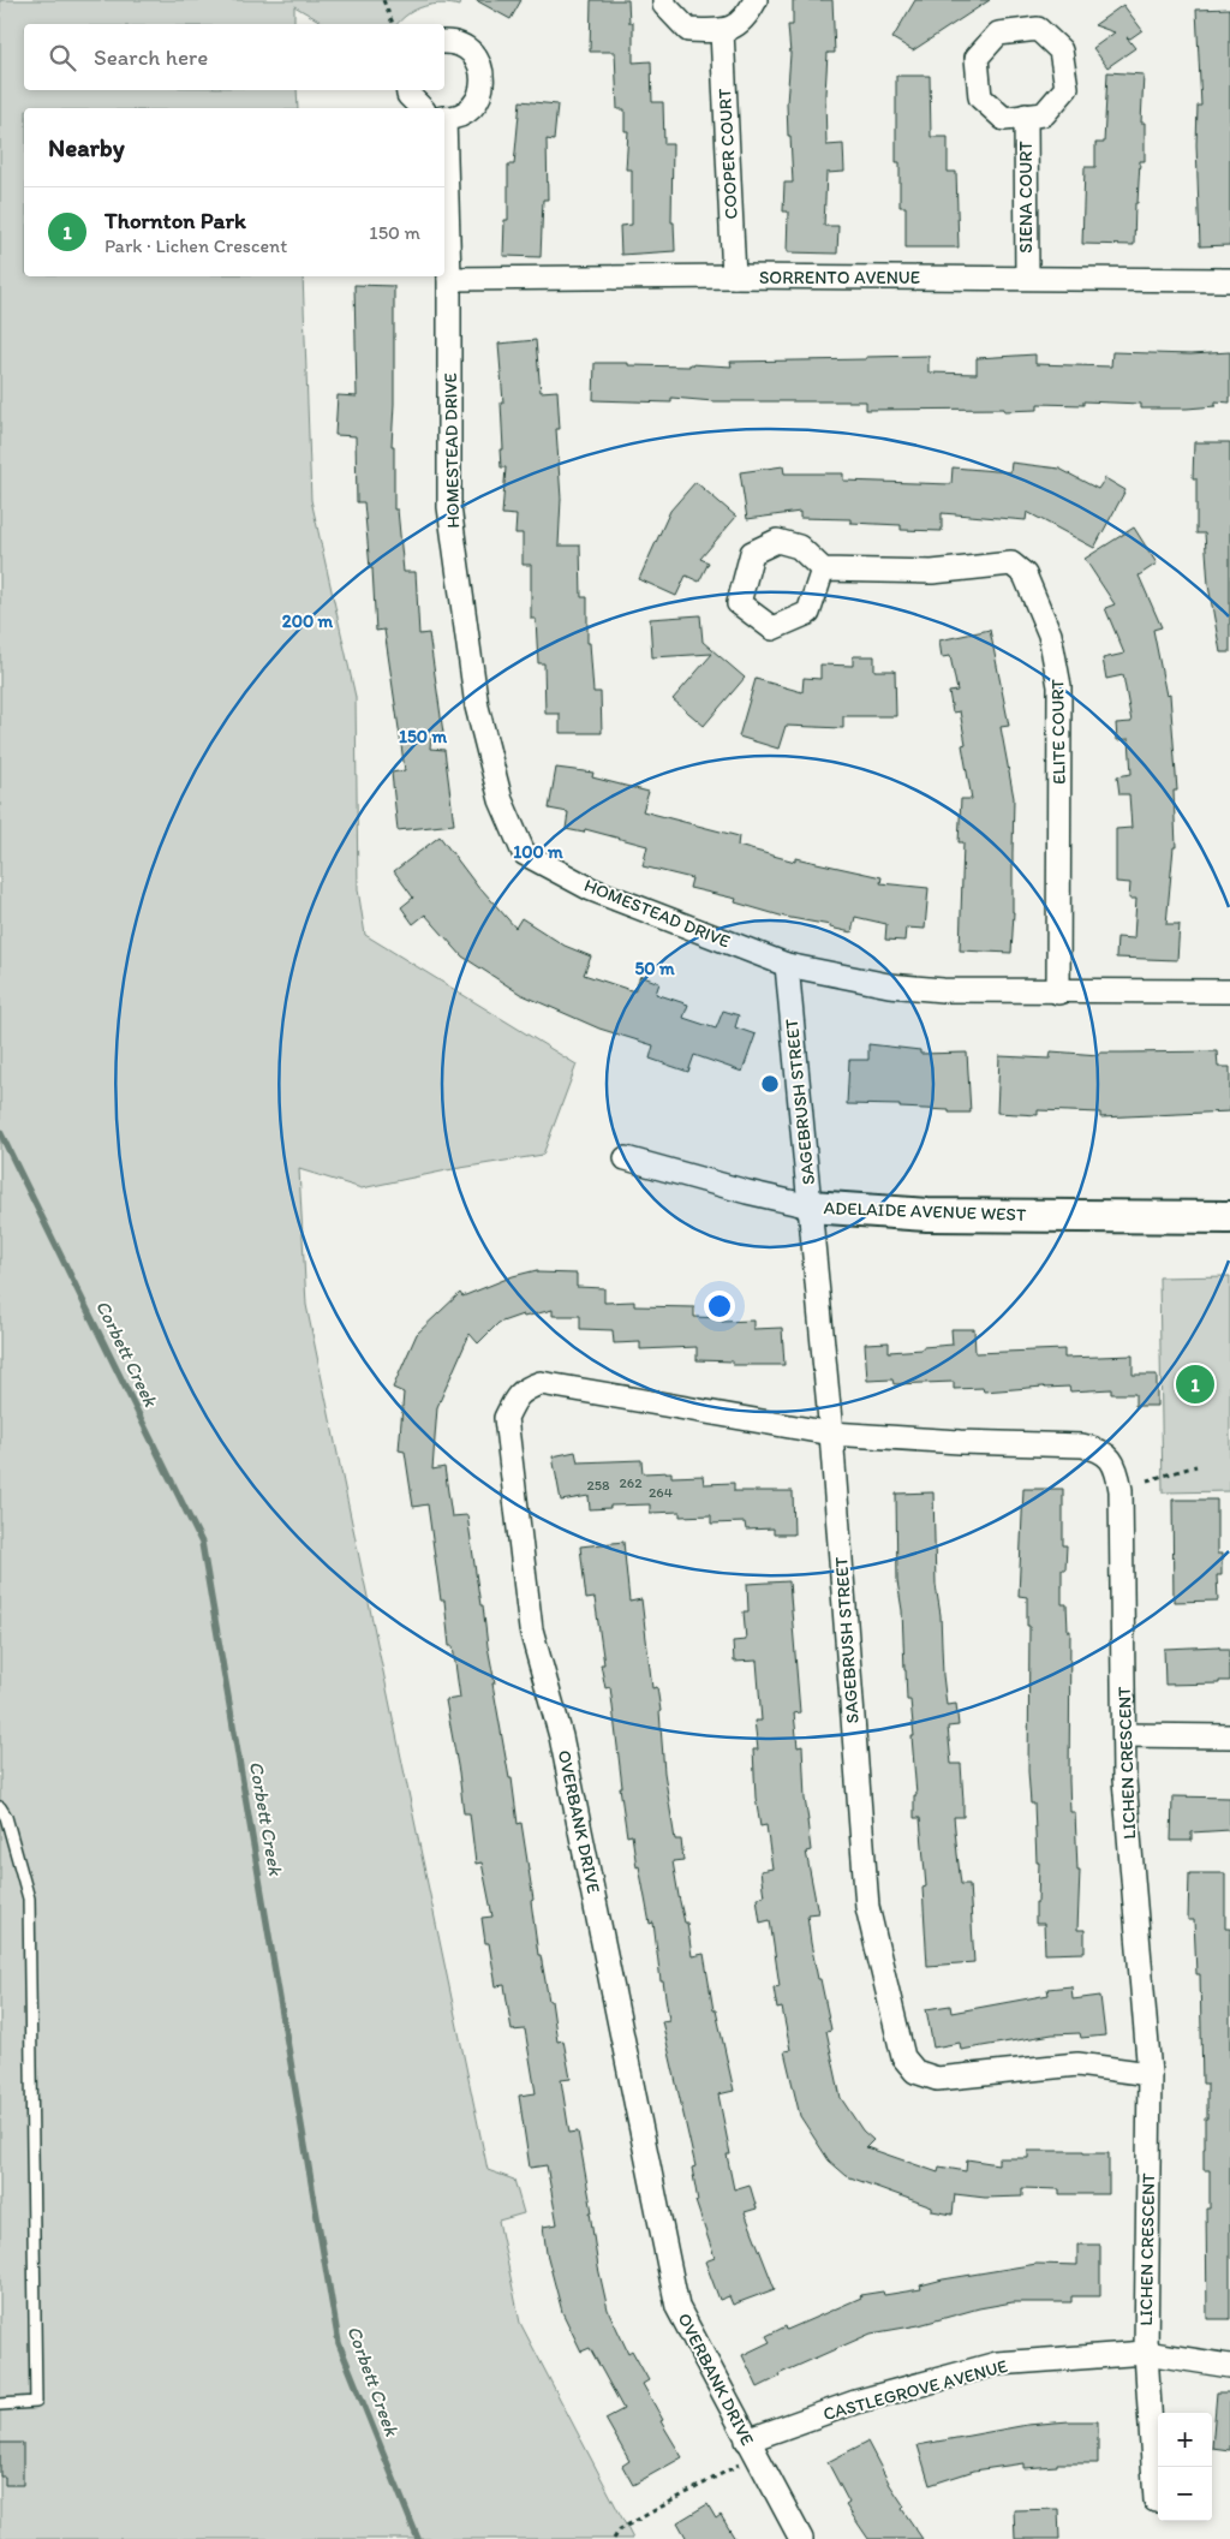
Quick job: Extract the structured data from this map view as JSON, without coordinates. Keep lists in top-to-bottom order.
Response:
{
  "streets": {
    "street": [
      "COOPER COURT",
      "SIENA COURT",
      "SORRENTO AVENUE",
      "HOMESTEAD DRIVE",
      "ELITE COURT",
      "SAGEBRUSH STREET",
      "ADELAIDE AVENUE WEST",
      "LICHEN CRESCENT",
      "OVERBANK DRIVE",
      "CASTLEGROVE AVENUE"
    ]
  },
  "crossings": [
    ["COOPER COURT", "SORRENTO AVENUE"],
    ["SIENA COURT", "SORRENTO AVENUE"],
    ["SORRENTO AVENUE", "HOMESTEAD DRIVE"],
    ["HOMESTEAD DRIVE", "ELITE COURT"],
    ["HOMESTEAD DRIVE", "SAGEBRUSH STREET"],
    ["SAGEBRUSH STREET", "ADELAIDE AVENUE WEST"],
    ["SAGEBRUSH STREET", "LICHEN CRESCENT"],
    ["SAGEBRUSH STREET", "OVERBANK DRIVE"],
    ["LICHEN CRESCENT", "OVERBANK DRIVE"],
    ["LICHEN CRESCENT", "CASTLEGROVE AVENUE"],
    ["OVERBANK DRIVE", "CASTLEGROVE AVENUE"]
  ],
  "water": ["Corbett Creek"],
  "house_numbers": ["262", "258", "264"],
  "page": {
    "search": "Search here",
    "heading": "Nearby",
    "list": [
      {
        "mark": "1",
        "name": "Thornton Park",
        "note": "Park · Lichen Crescent",
        "value": "150 m"
      }
    ],
    "pins": "1",
    "map_buttons": ["+", "−"]
  },
  "rings": [
    "200 m",
    "150 m",
    "100 m",
    "50 m"
  ]
}
